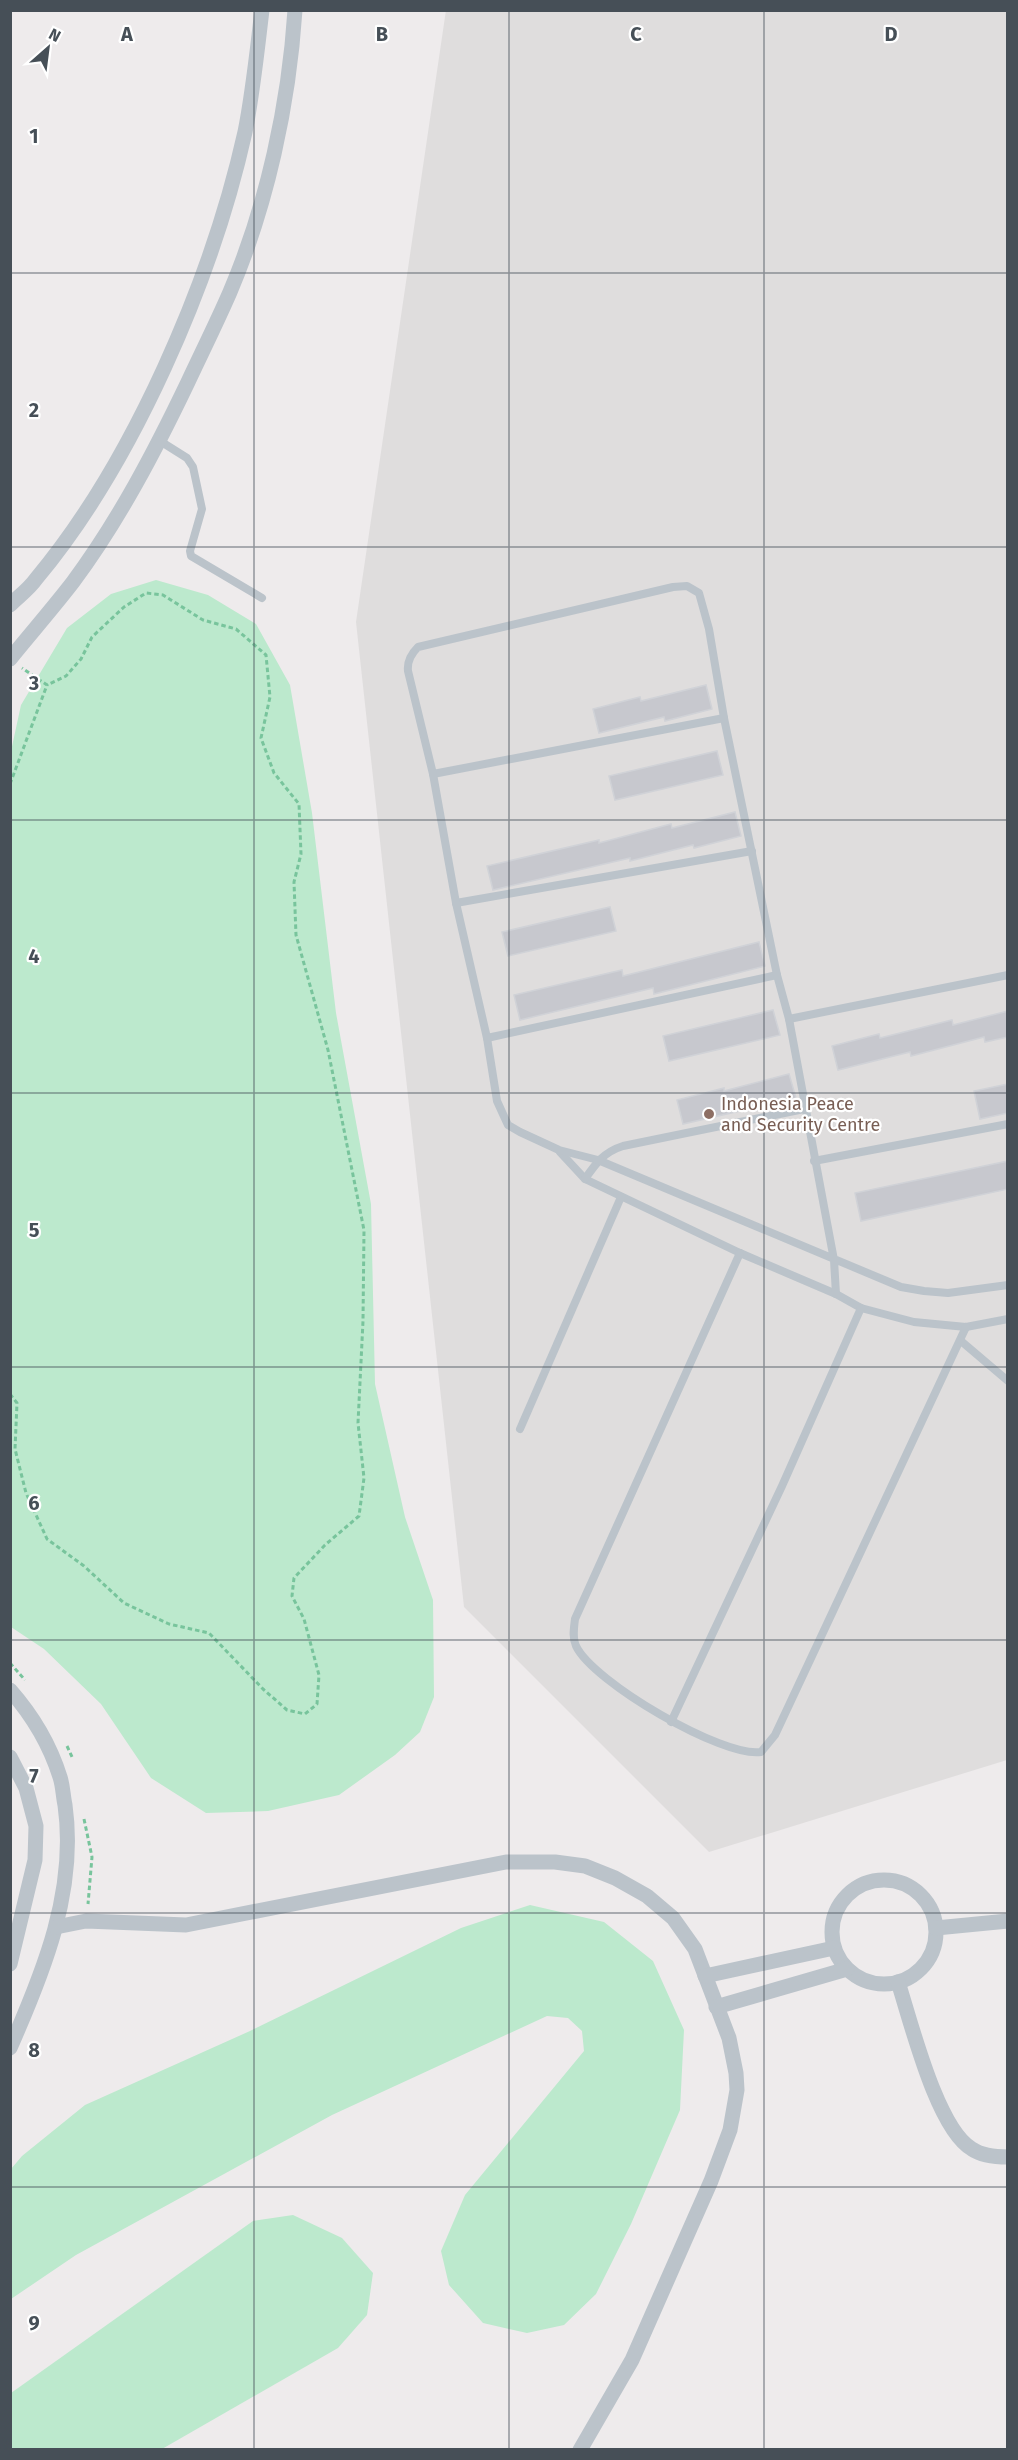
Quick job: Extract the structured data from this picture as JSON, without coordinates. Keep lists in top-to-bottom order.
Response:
{
  "places": ["Indonesia Peace and Security Centre"],
  "north": "top right",
  "grid": {
    "columns": [
      "A",
      "B",
      "C",
      "D"
    ],
    "rows": [
      "1",
      "2",
      "3",
      "4",
      "5",
      "6",
      "7",
      "8",
      "9"
    ]
  }
}
